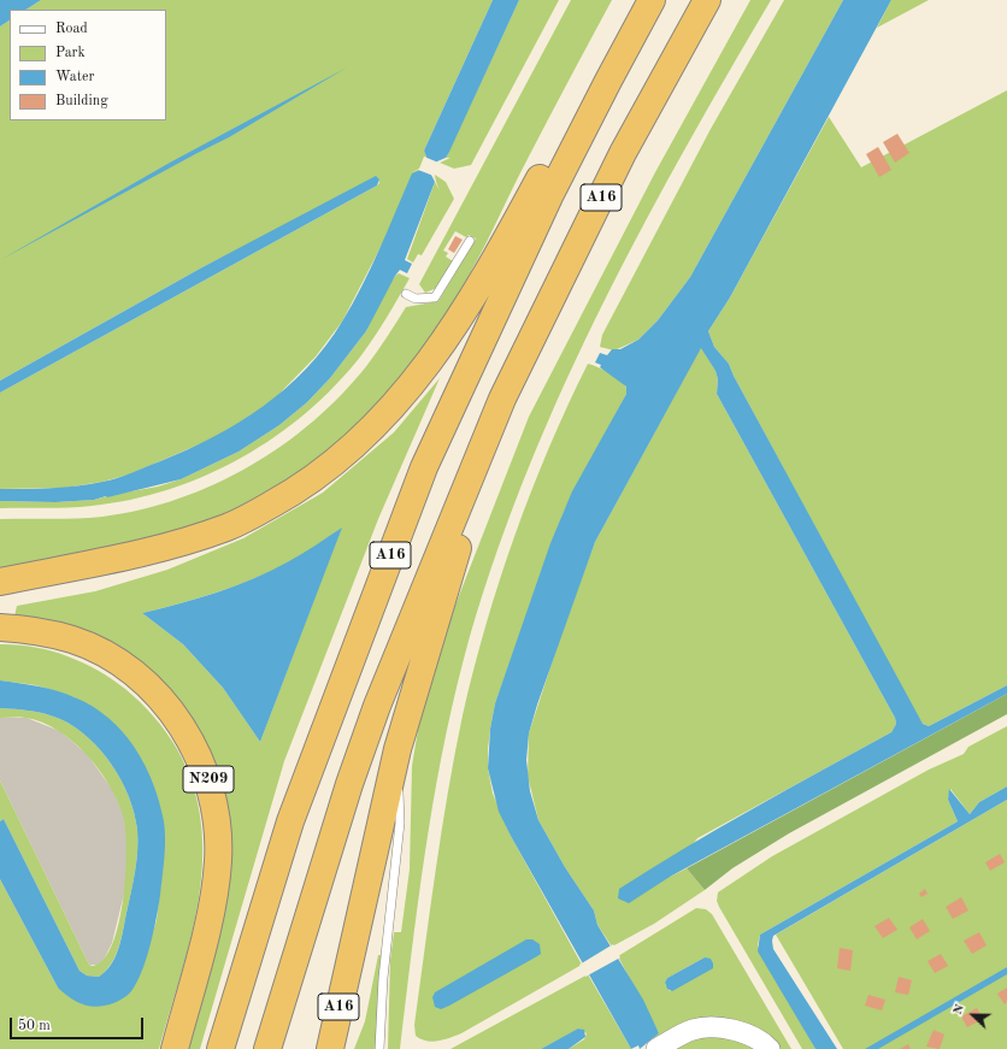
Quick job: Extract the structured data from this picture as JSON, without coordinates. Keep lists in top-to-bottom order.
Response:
{
  "streets": {
    "highway": ["A16", "N209"]
  },
  "legend": [
    "Road",
    "Park",
    "Water",
    "Building"
  ],
  "scale_bar": "50 m",
  "north": "left"
}
